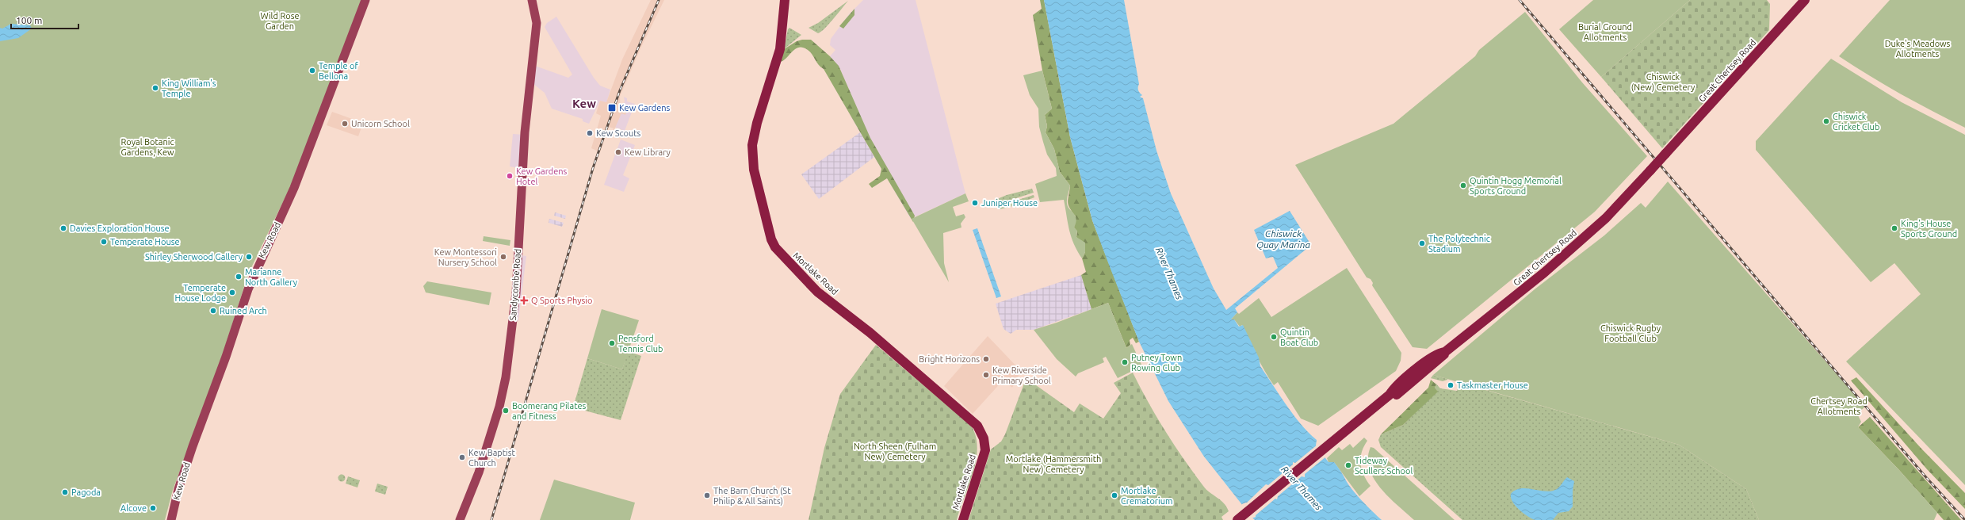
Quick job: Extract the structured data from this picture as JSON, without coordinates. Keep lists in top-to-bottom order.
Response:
{
  "streets": {
    "highway": ["Great Chertsey Road", "Mortlake Road"],
    "main road": ["Kew Road", "Sandycombe Road"]
  },
  "districts": ["Kew"],
  "water": ["Chiswick Quay Marina", "River Thames"],
  "parks": [
    "Wild Rose Garden",
    "Burial Ground Allotments",
    "Duke's Meadows Allotments",
    "Chiswick (New) Cemetery",
    "Royal Botanic Gardens, Kew",
    "Chiswick Rugby Football Club",
    "Chertsey Road Allotments",
    "North Sheen (Fulham New) Cemetery",
    "Mortlake (Hammersmith New) Cemetery"
  ],
  "places": {
    "other": [
      "Temple of Bellona",
      "King William's Temple",
      "Chiswick Cricket Club",
      "Unicorn School",
      "Kew Scouts",
      "Kew Library",
      "Kew Gardens Hotel",
      "Quintin Hogg Memorial Sports Ground",
      "Juniper House",
      "Davies Exploration House",
      "King's House Sports Ground",
      "Temperate House",
      "The Polytechnic Stadium",
      "Shirley Sherwood Gallery",
      "Kew Montessori Nursery School",
      "Marianne North Gallery",
      "Temperate House Lodge",
      "Ruined Arch",
      "Quintin Boat Club",
      "Pensford Tennis Club",
      "Bright Horizons",
      "Putney Town Rowing Club",
      "Kew Riverside Primary School",
      "Taskmaster House",
      "Boomerang Pilates and Fitness",
      "Kew Baptist Church",
      "Tideway Scullers School",
      "Pagoda",
      "The Barn Church (St Philip & All Saints)",
      "Mortlake Crematorium",
      "Alcove"
    ],
    "transit": ["Kew Gardens"],
    "health": ["Q Sports Physio"]
  },
  "scale_bar": "100 m"
}
